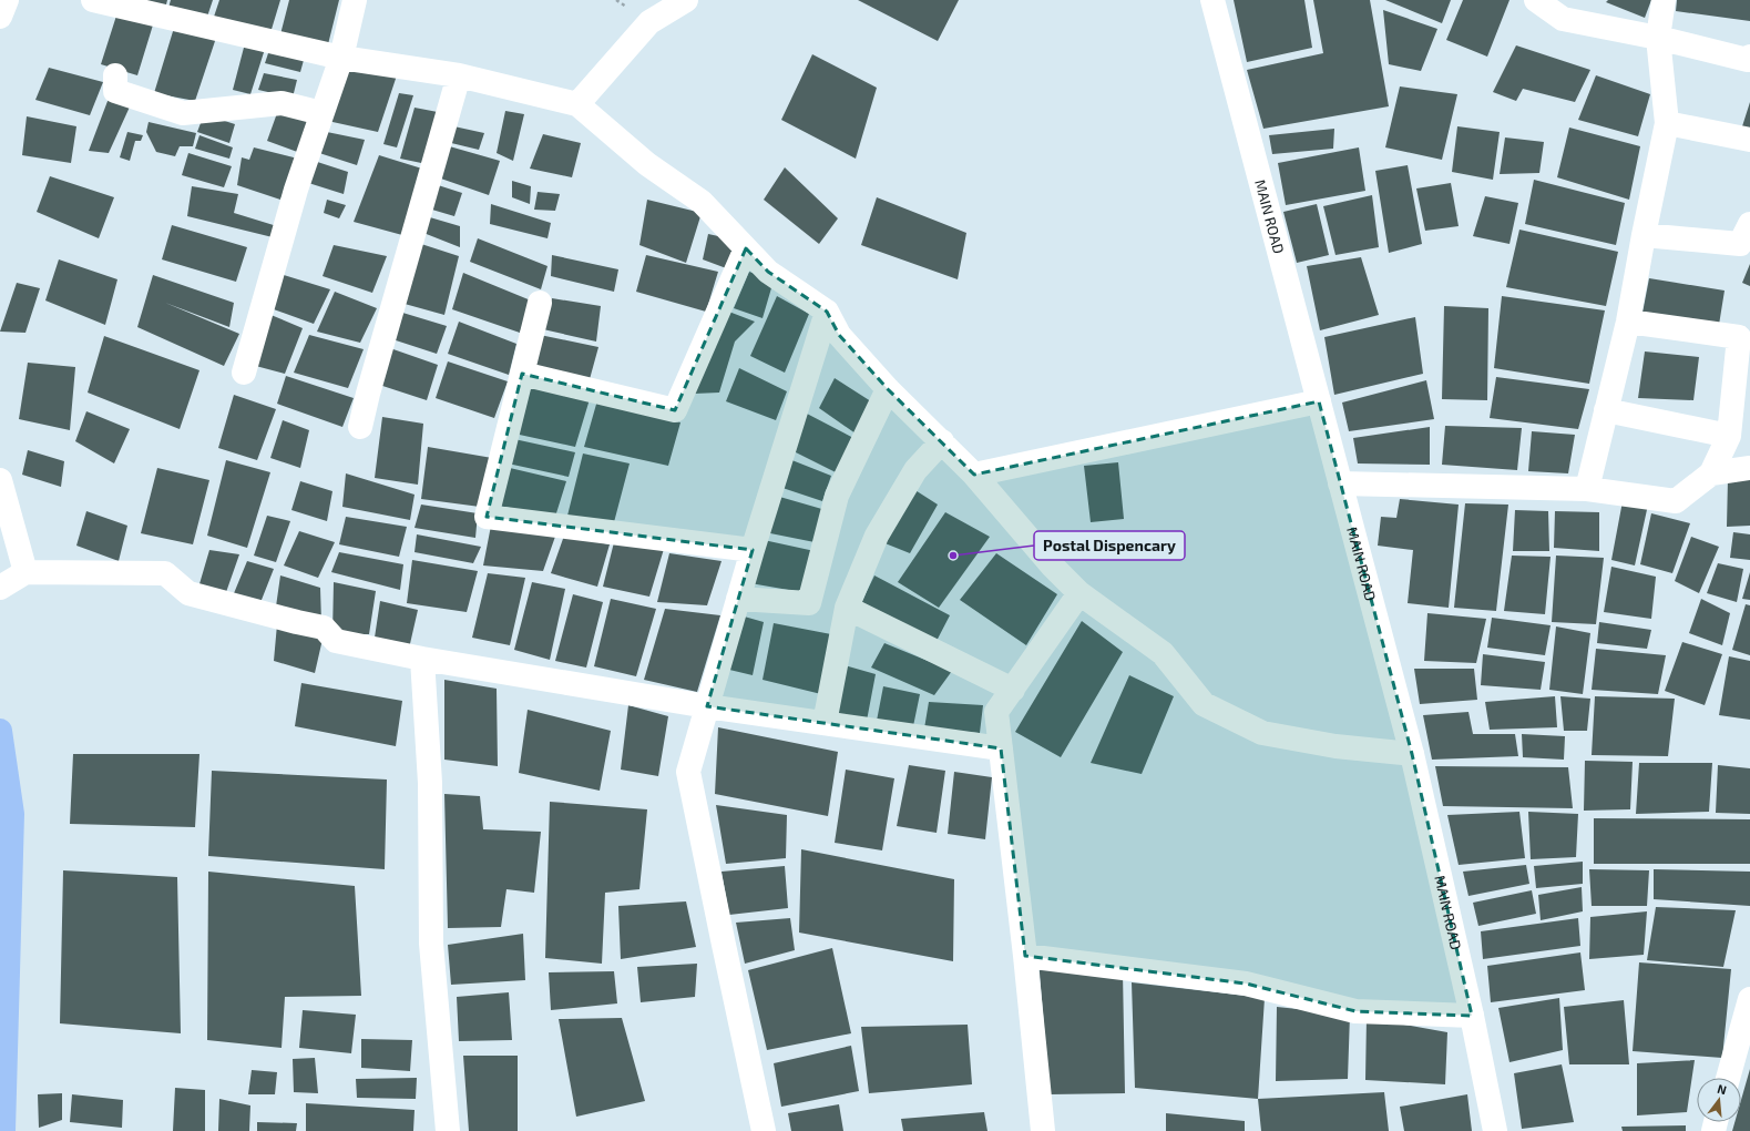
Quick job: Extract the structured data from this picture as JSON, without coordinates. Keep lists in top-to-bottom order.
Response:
{
  "streets": {
    "street": ["MAIN ROAD"]
  },
  "places": ["Postal Dispencary"],
  "north": "top"
}
